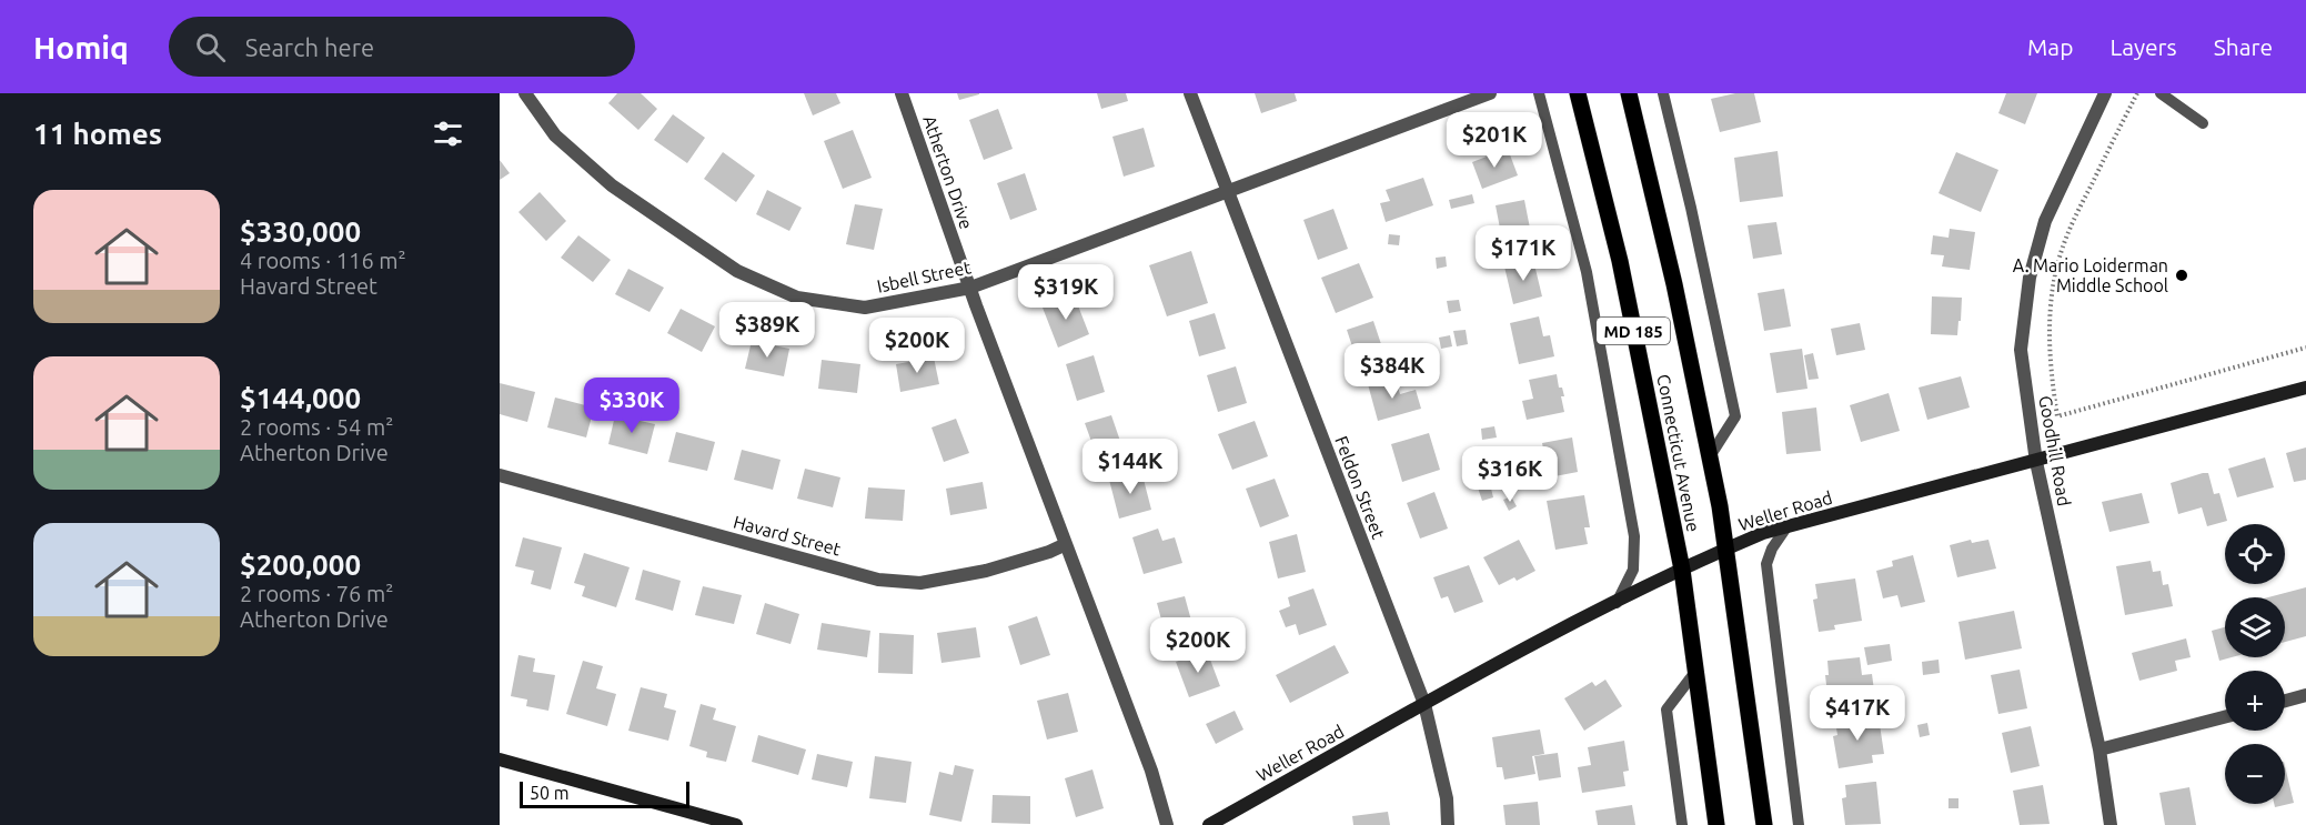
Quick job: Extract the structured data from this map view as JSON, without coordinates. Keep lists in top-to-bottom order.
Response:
{
  "streets": {
    "main road": ["MD 185", "Connecticut Avenue"],
    "street": [
      "Atherton Drive",
      "Isbell Street",
      "Goodhill Road",
      "Feldon Street",
      "Weller Road",
      "Havard Street"
    ]
  },
  "crossings": [
    ["Atherton Drive", "Isbell Street"],
    ["Atherton Drive", "Havard Street"],
    ["Isbell Street", "Feldon Street"],
    ["Goodhill Road", "Weller Road"],
    ["Connecticut Avenue", "Weller Road"],
    ["Feldon Street", "Weller Road"]
  ],
  "places": ["A. Mario Loiderman Middle School"],
  "scale_bar": "50 m",
  "page": {
    "header": "Homiq",
    "search": "Search here",
    "nav": ["Map", "Layers", "Share"],
    "heading": "11 homes",
    "price": [
      "$201K",
      "$171K",
      "$319K",
      "$389K",
      "$200K",
      "$384K",
      "$330K",
      "$144K",
      "$316K",
      "$200K",
      "$417K"
    ],
    "list": [
      {
        "name": "$330,000",
        "note": "4 rooms · 116 m² · Havard Street"
      },
      {
        "name": "$144,000",
        "note": "2 rooms · 54 m² · Atherton Drive"
      },
      {
        "name": "$200,000",
        "note": "2 rooms · 76 m² · Atherton Drive"
      }
    ],
    "map_buttons": ["+", "−"],
    "scale": "50 m"
  }
}
